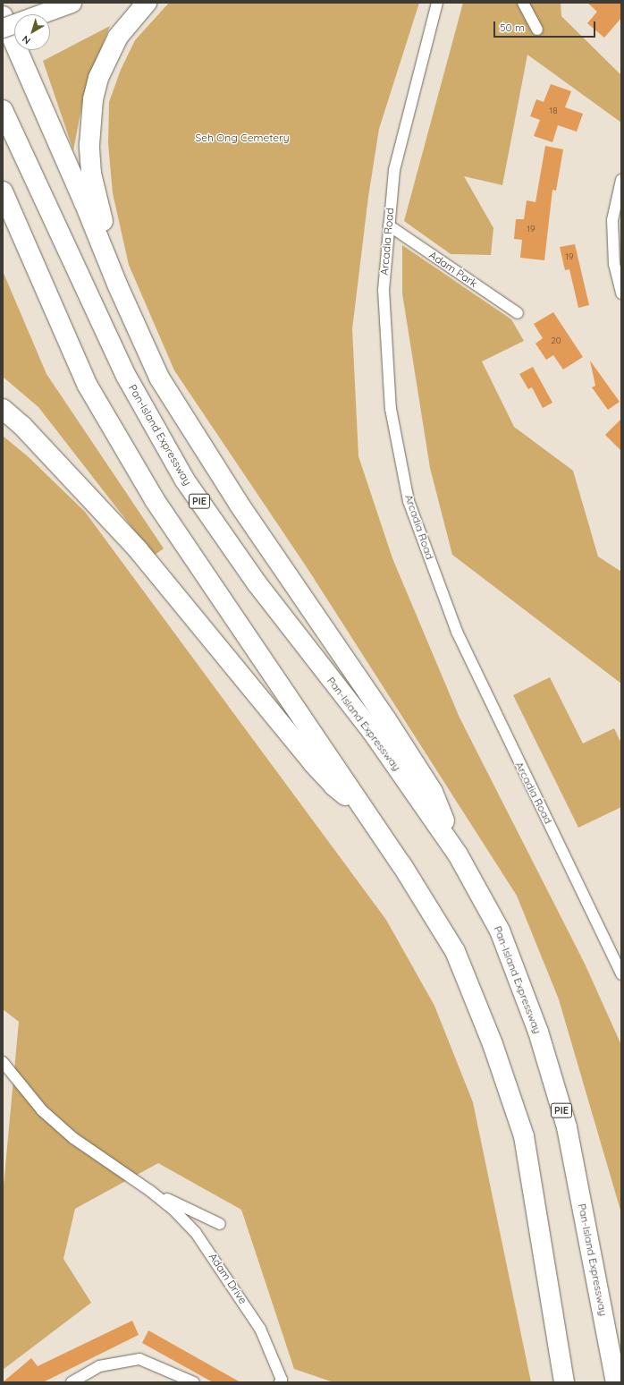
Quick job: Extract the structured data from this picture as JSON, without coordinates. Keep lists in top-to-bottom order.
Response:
{
  "streets": {
    "highway": ["Pan-Island Expressway", "PIE"],
    "street": ["Arcadia Road", "Adam Park", "Adam Drive"]
  },
  "crossings": [
    ["Arcadia Road", "Adam Park"]
  ],
  "parks": ["Seh Ong Cemetery"],
  "house_numbers": [
    "18",
    "19",
    "19",
    "20"
  ],
  "scale_bar": "50 m",
  "north": "bottom left"
}
